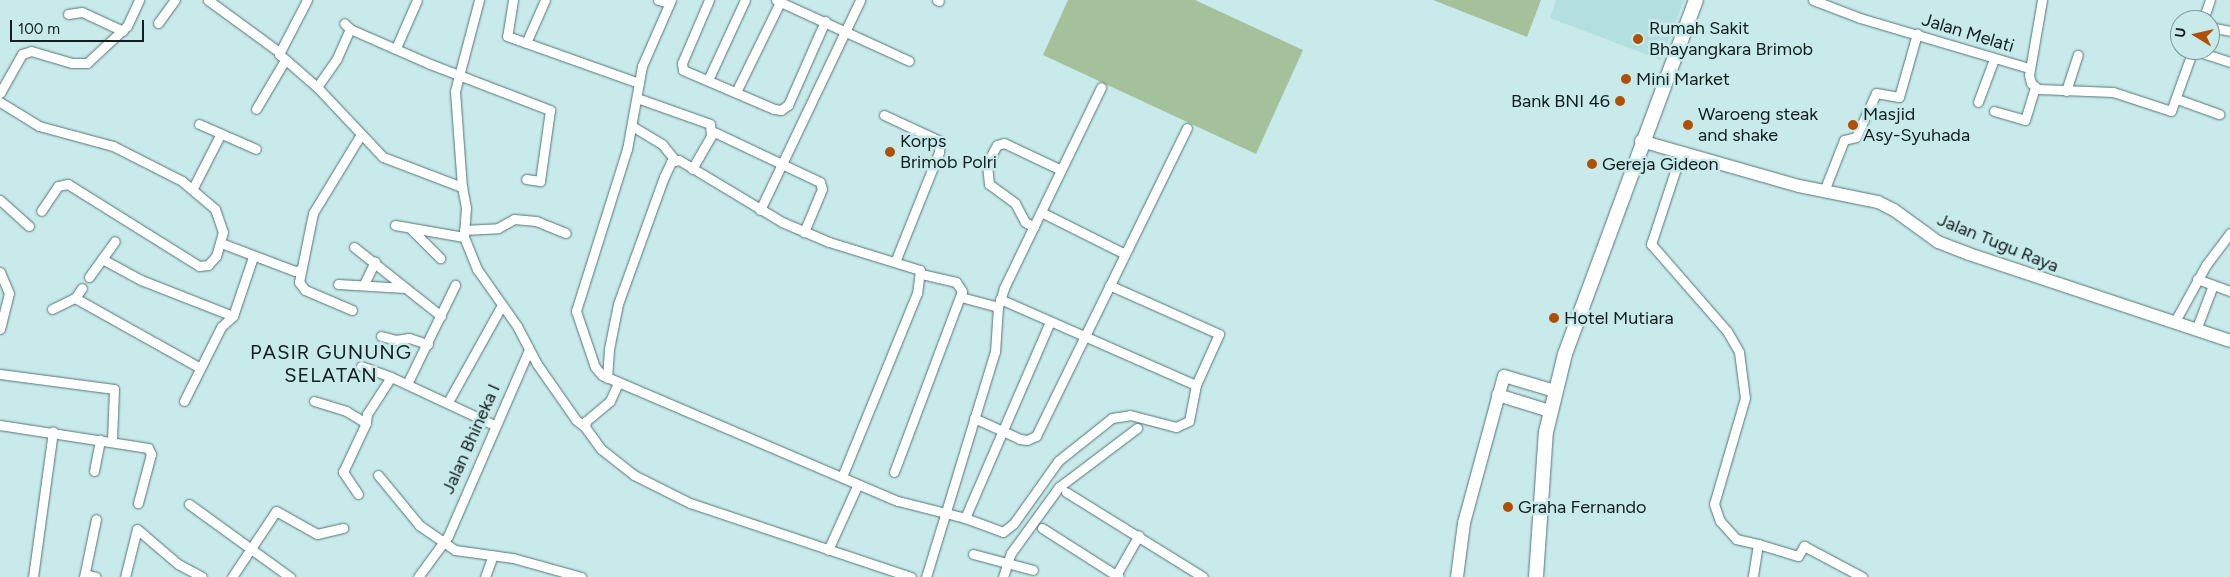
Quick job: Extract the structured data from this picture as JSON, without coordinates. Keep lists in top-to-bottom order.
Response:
{
  "streets": {
    "street": ["Jalan Melati", "Jalan Tugu Raya", "Jalan Bhineka I"]
  },
  "districts": ["PASIR GUNUNG SELATAN"],
  "places": [
    "Rumah Sakit Bhayangkara Brimob",
    "Mini Market",
    "Bank BNI 46",
    "Waroeng steak and shake",
    "Masjid Asy-Syuhada",
    "Korps Brimob Polri",
    "Gereja Gideon",
    "Hotel Mutiara",
    "Graha Fernando"
  ],
  "scale_bar": "100 m",
  "north": "left"
}
